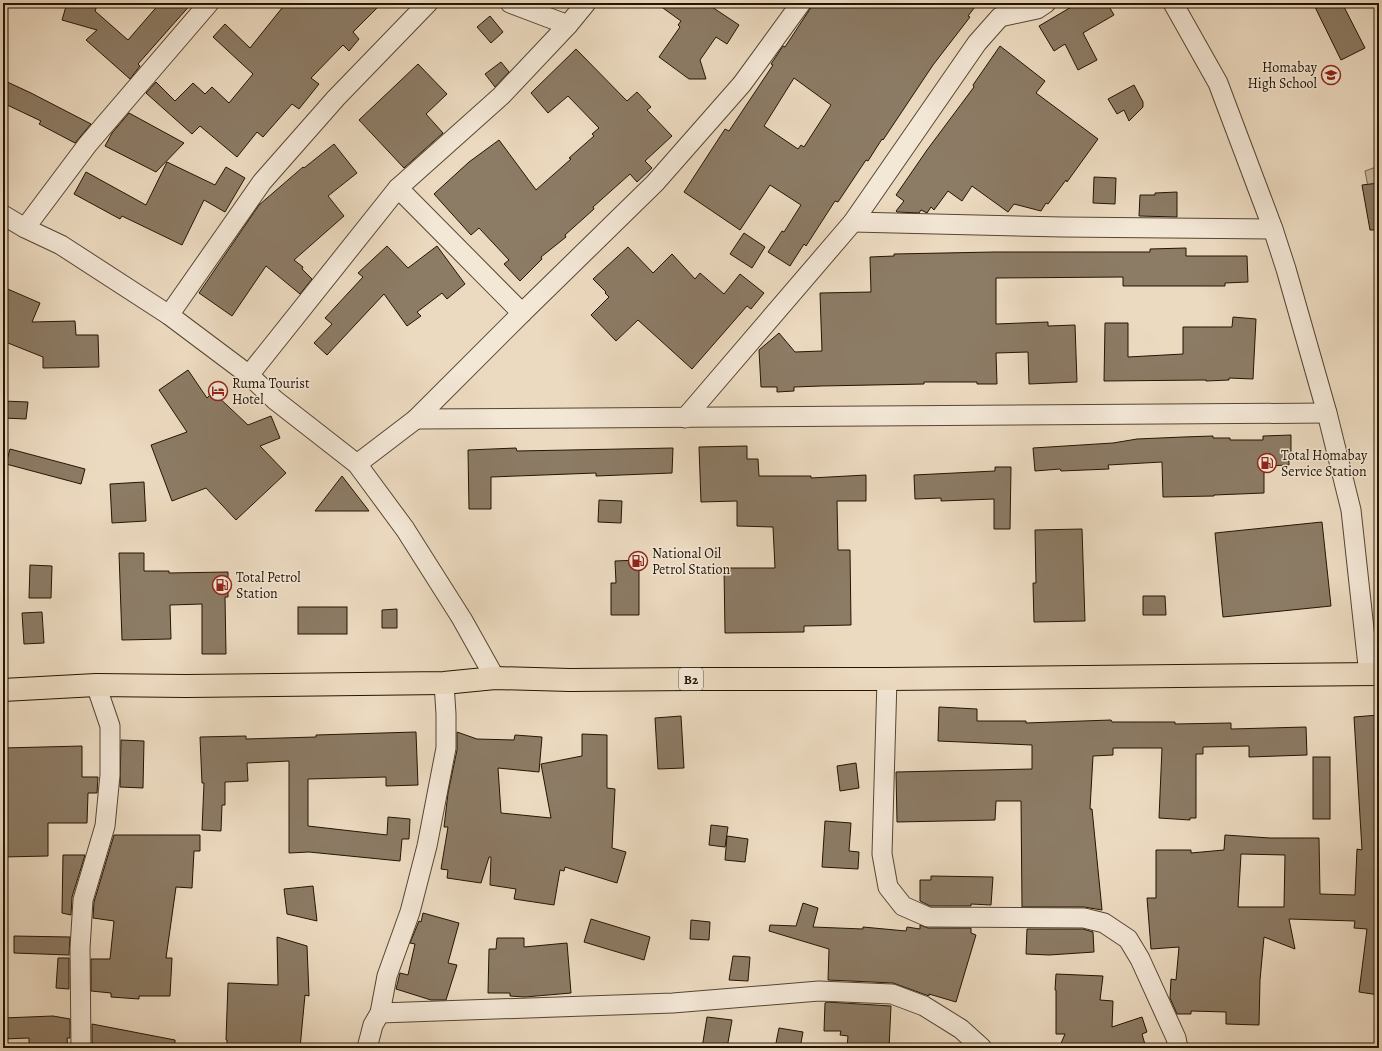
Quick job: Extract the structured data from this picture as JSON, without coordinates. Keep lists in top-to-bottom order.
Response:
{
  "streets": {
    "highway": ["B2"]
  },
  "places": {
    "school or university": ["Homabay High School"],
    "hotel": ["Ruma Tourist Hotel"],
    "fuel station": ["Total Homabay Service Station", "National Oil Petrol Station", "Total Petrol Station"]
  }
}
